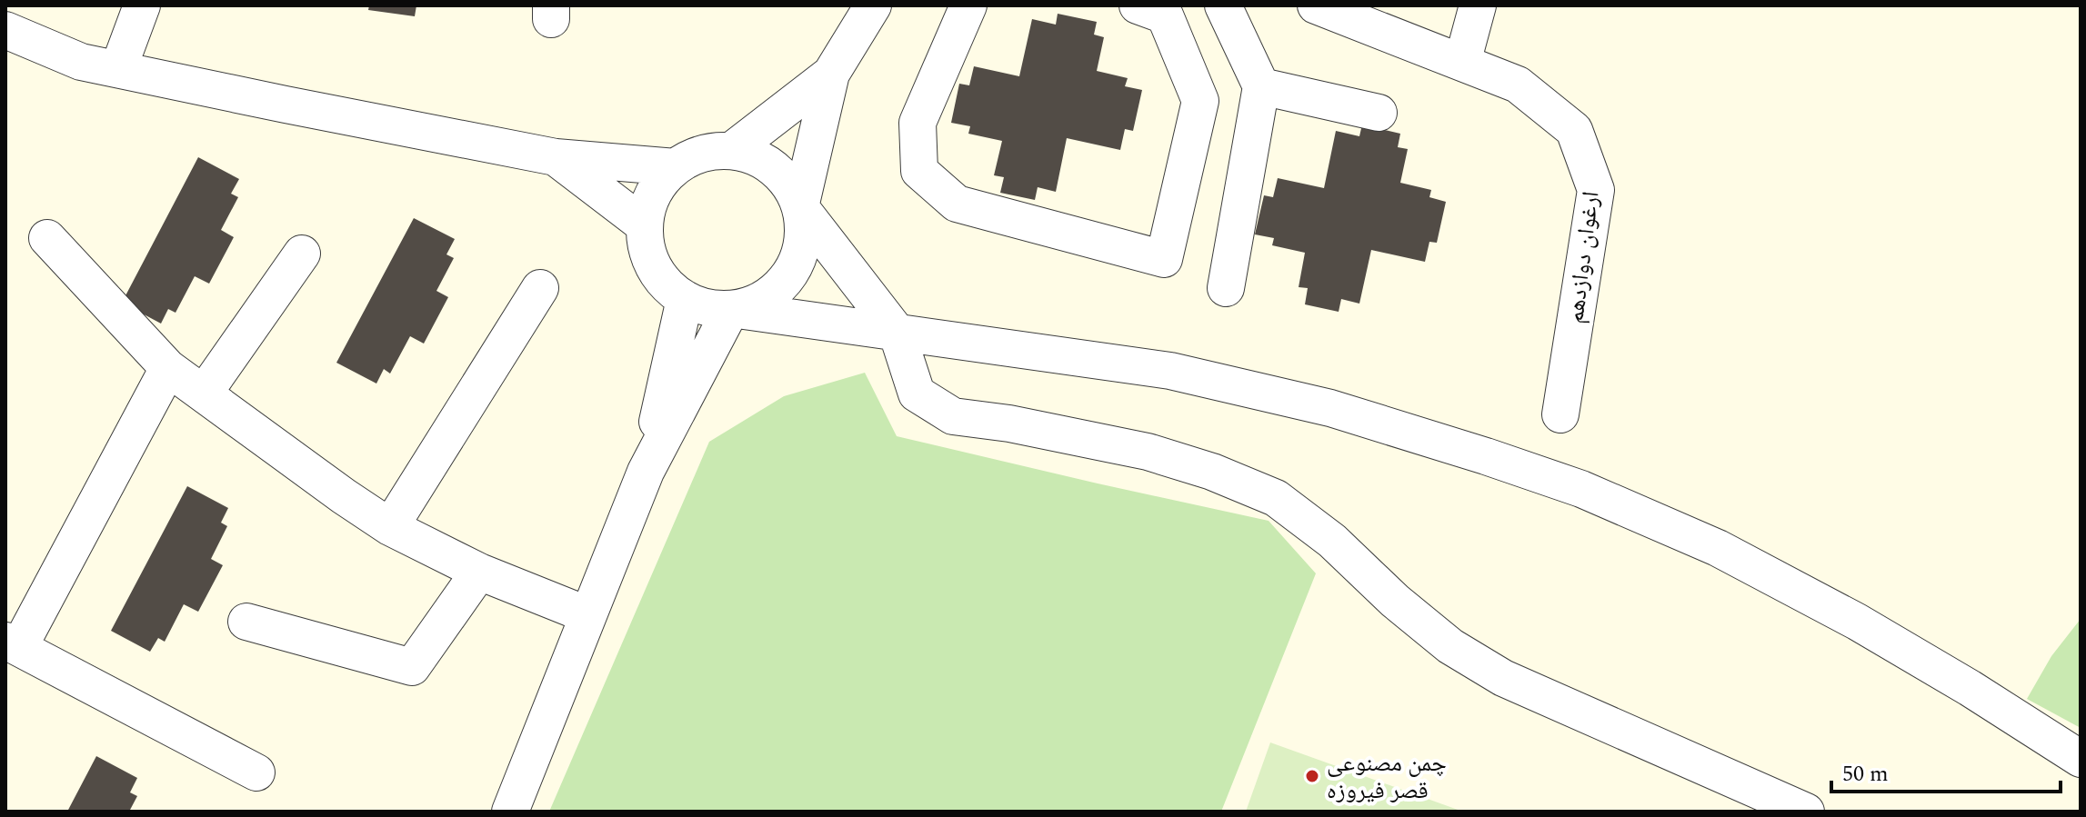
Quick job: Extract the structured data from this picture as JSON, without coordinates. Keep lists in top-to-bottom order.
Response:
{
  "streets": {
    "street": ["ارغوان دوازدهم"]
  },
  "places": ["چمن مصنوعی قصر فیروزه"],
  "scale_bar": "50 m"
}
